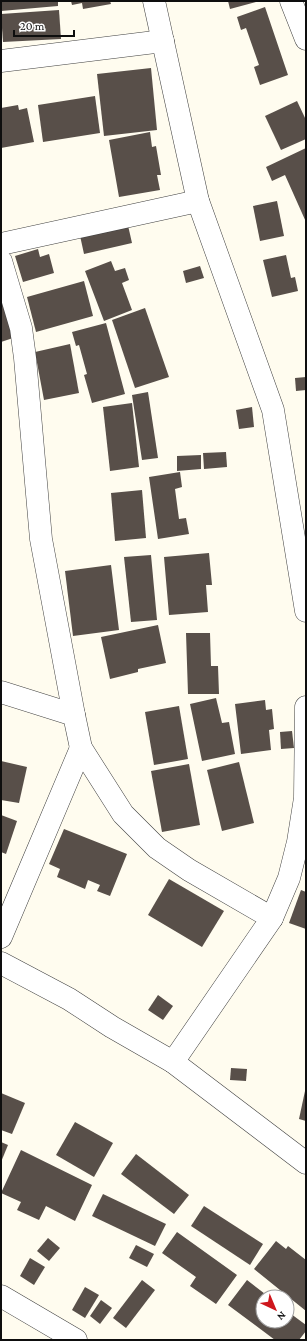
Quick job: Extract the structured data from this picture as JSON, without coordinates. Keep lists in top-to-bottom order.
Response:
{
  "scale_bar": "20 m",
  "north": "bottom right"
}
